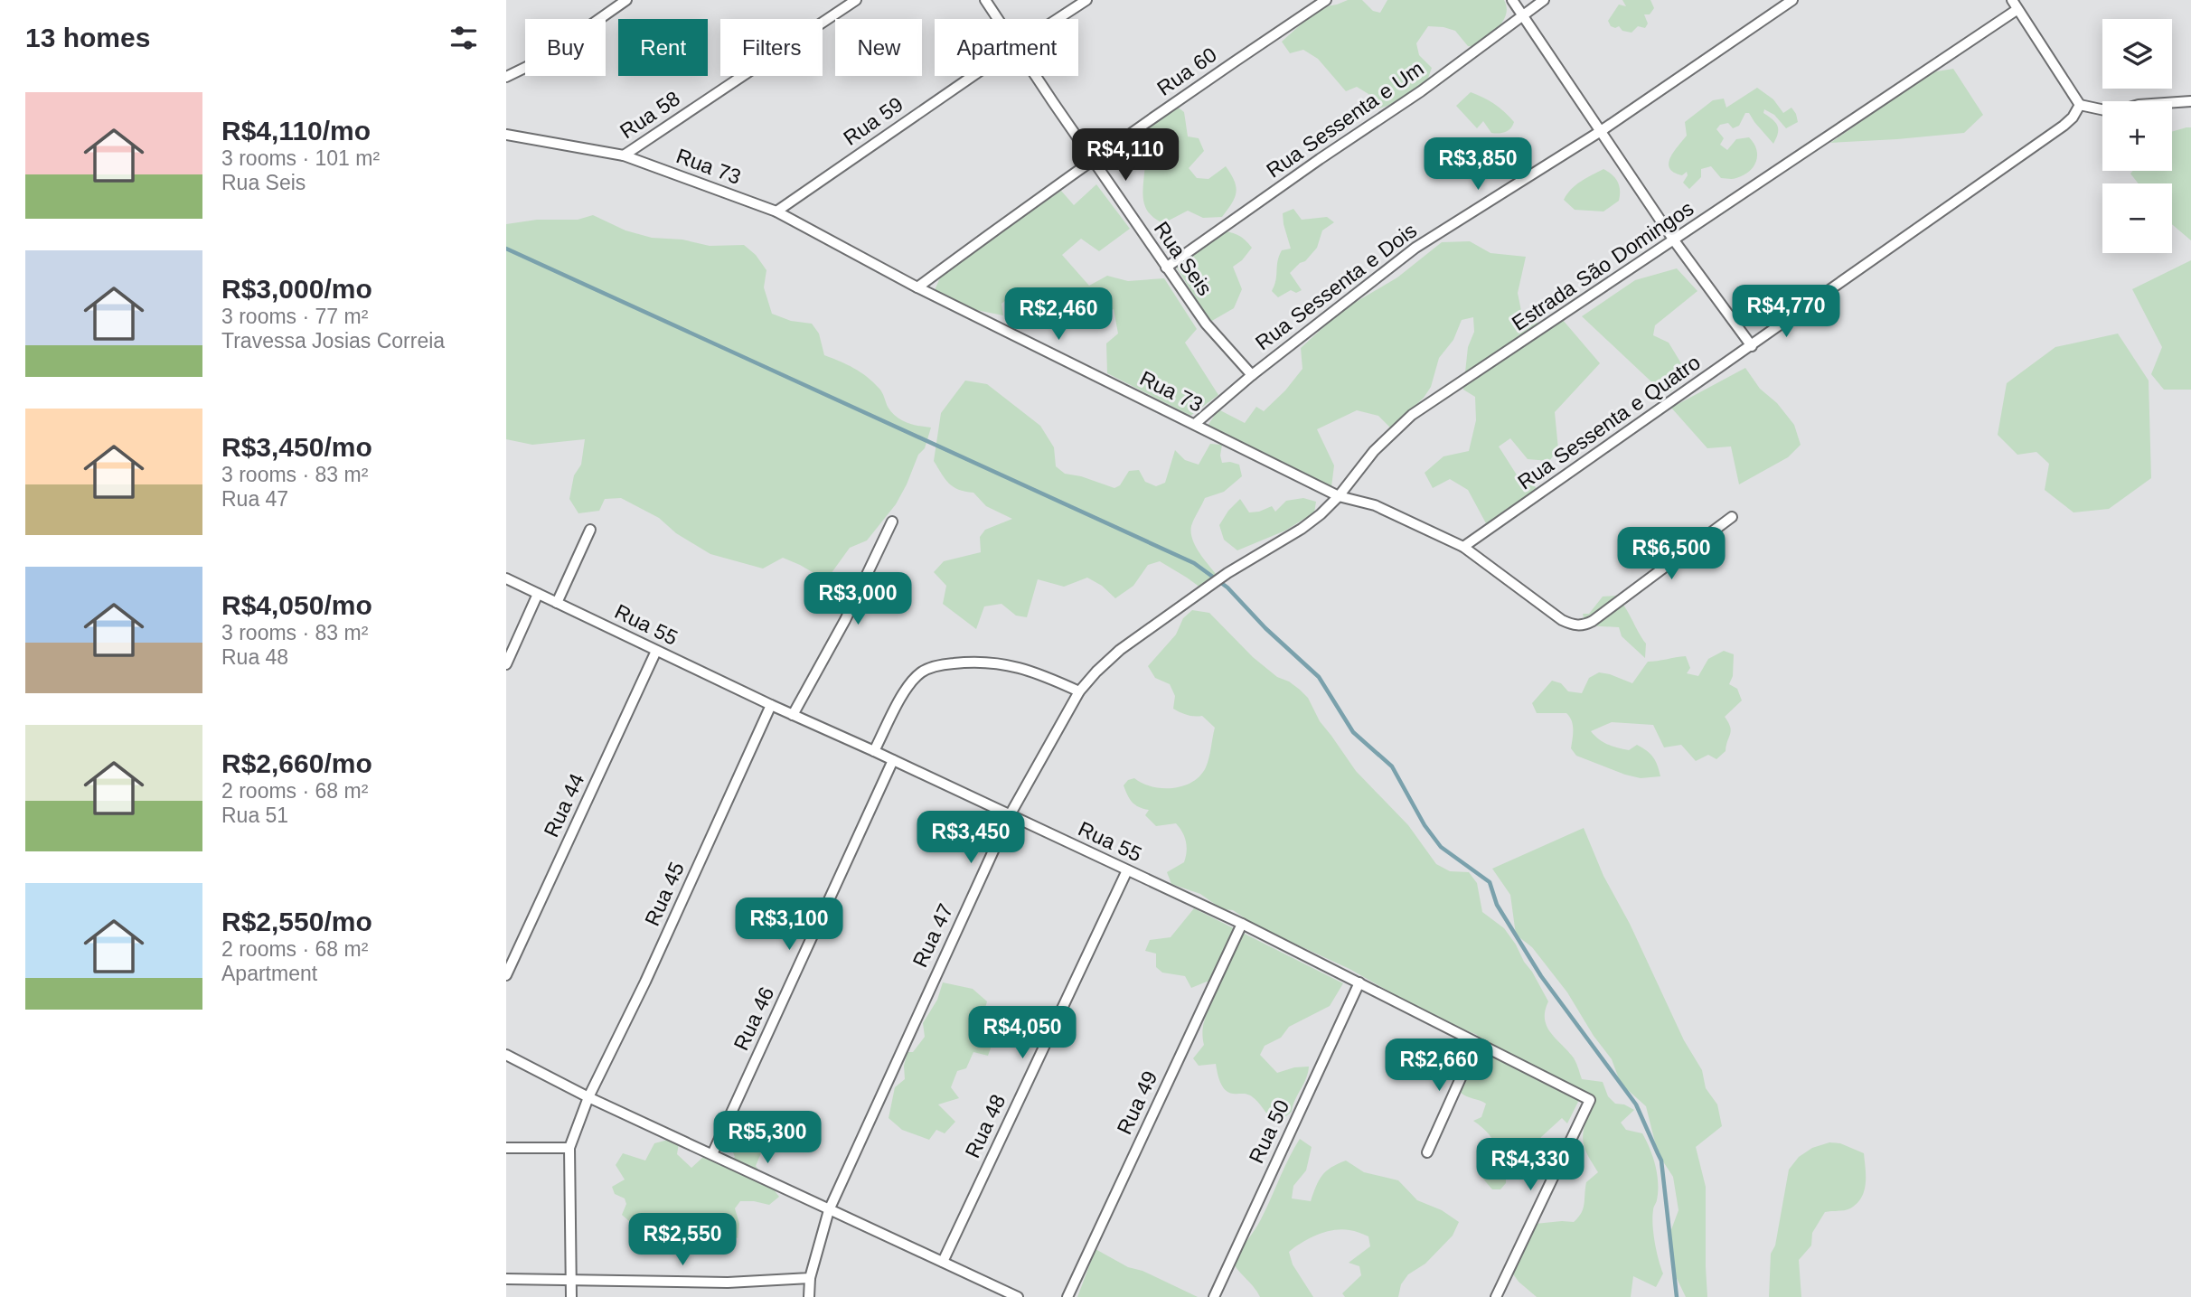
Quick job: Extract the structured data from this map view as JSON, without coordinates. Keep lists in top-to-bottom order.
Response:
{
  "streets": {
    "street": [
      "Rua 60",
      "Rua 58",
      "Rua Sessenta e Um",
      "Rua 59",
      "Rua 73",
      "Rua Seis",
      "Estrada São Domingos",
      "Rua Sessenta e Dois",
      "Rua Sessenta e Quatro",
      "Rua 55",
      "Rua 44",
      "Rua 45",
      "Rua 47",
      "Rua 46",
      "Rua 49",
      "Rua 48",
      "Rua 50"
    ]
  },
  "crossings": [
    ["Rua 60", "Rua 73"],
    ["Rua 60", "Rua Seis"],
    ["Rua 58", "Rua 73"],
    ["Rua Sessenta e Um", "Rua Seis"],
    ["Rua 59", "Rua 73"],
    ["Rua 73", "Estrada São Domingos"],
    ["Rua 73", "Rua Sessenta e Dois"],
    ["Rua 73", "Rua Sessenta e Quatro"],
    ["Rua Seis", "Rua Sessenta e Dois"],
    ["Estrada São Domingos", "Rua 47"],
    ["Rua 55", "Rua 44"],
    ["Rua 55", "Rua 45"],
    ["Rua 55", "Rua 47"],
    ["Rua 55", "Rua 46"],
    ["Rua 55", "Rua 49"],
    ["Rua 55", "Rua 48"],
    ["Rua 55", "Rua 50"]
  ],
  "page": {
    "heading": "13 homes",
    "map_buttons": ["+", "−"],
    "chip": [
      "Buy",
      "Rent",
      "Filters",
      "New",
      "Apartment"
    ],
    "list": [
      {
        "name": "R$4,110/mo",
        "note": "3 rooms · 101 m² · Rua Seis"
      },
      {
        "name": "R$3,000/mo",
        "note": "3 rooms · 77 m² · Travessa Josias Correia"
      },
      {
        "name": "R$3,450/mo",
        "note": "3 rooms · 83 m² · Rua 47"
      },
      {
        "name": "R$4,050/mo",
        "note": "3 rooms · 83 m² · Rua 48"
      },
      {
        "name": "R$2,660/mo",
        "note": "2 rooms · 68 m² · Rua 51"
      },
      {
        "name": "R$2,550/mo",
        "note": "2 rooms · 68 m² · Apartment"
      }
    ],
    "price": [
      "R$4,110",
      "R$3,850",
      "R$4,770",
      "R$2,460",
      "R$6,500",
      "R$3,000",
      "R$3,450",
      "R$3,100",
      "R$4,050",
      "R$2,660",
      "R$5,300",
      "R$4,330",
      "R$2,550"
    ]
  }
}
